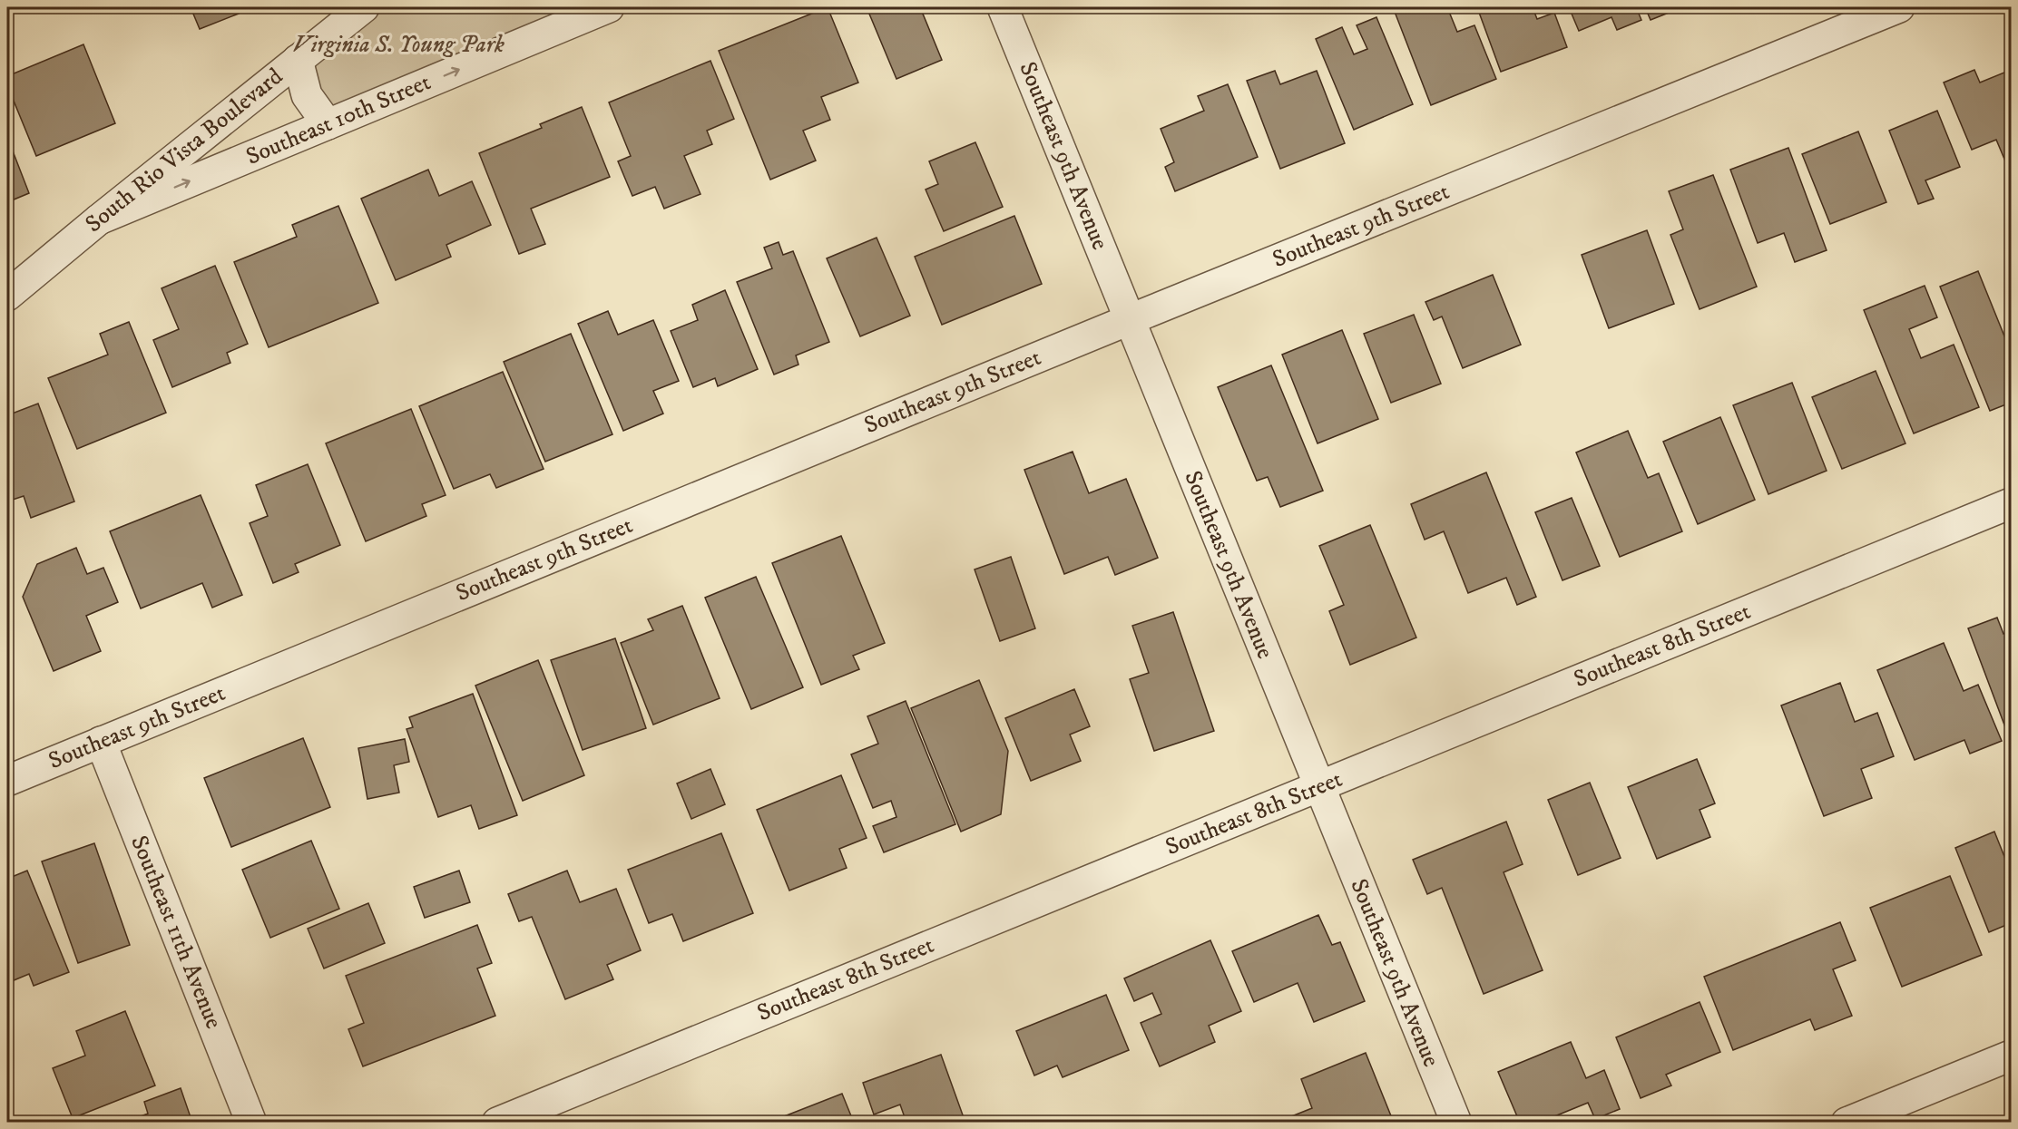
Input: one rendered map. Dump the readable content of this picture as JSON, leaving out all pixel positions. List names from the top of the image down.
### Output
{
  "streets": {
    "street": [
      "Southeast 10th Street",
      "South Rio Vista Boulevard",
      "Southeast 9th Avenue",
      "Southeast 9th Street",
      "Southeast 8th Street",
      "Southeast 11th Avenue"
    ]
  },
  "crossings": [
    ["Southeast 10th Street", "South Rio Vista Boulevard"],
    ["Southeast 9th Avenue", "Southeast 9th Street"],
    ["Southeast 9th Avenue", "Southeast 8th Street"],
    ["Southeast 9th Street", "Southeast 11th Avenue"]
  ],
  "one_way": ["Southeast 10th Street"],
  "parks": ["Virginia S. Young Park"]
}
